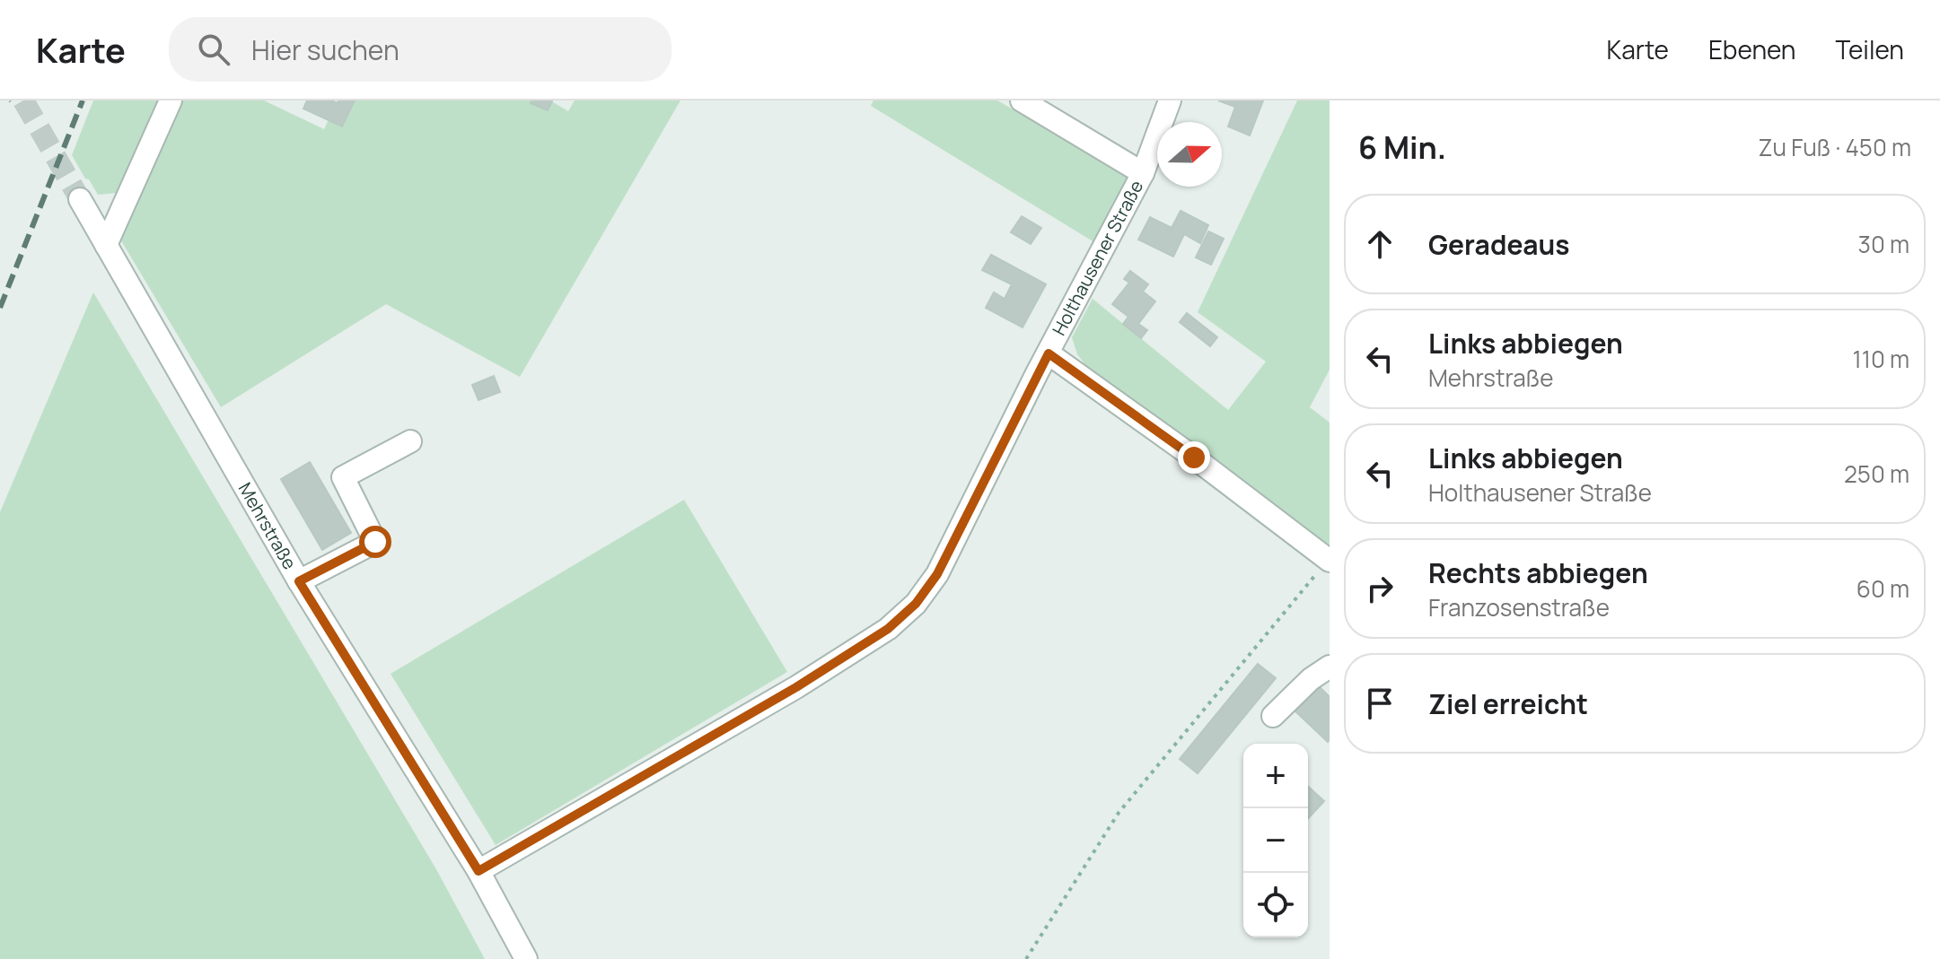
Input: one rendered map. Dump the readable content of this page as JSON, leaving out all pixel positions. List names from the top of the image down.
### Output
{
  "streets": {
    "street": ["Holthausener Straße", "Mehrstraße"]
  },
  "crossings": [
    ["Holthausener Straße", "Mehrstraße"]
  ],
  "north": "right",
  "page": {
    "header": "Karte",
    "search": "Hier suchen",
    "nav": ["Karte", "Ebenen", "Teilen"],
    "heading": ["6 Min.", "Zu Fuß · 450 m"],
    "list": [
      ["Geradeaus", "30 m"],
      ["Links abbiegen", "Mehrstraße", "110 m"],
      ["Links abbiegen", "Holthausener Straße", "250 m"],
      ["Rechts abbiegen", "Franzosenstraße", "60 m"],
      "Ziel erreicht"
    ],
    "map_buttons": ["+", "−"]
  }
}
